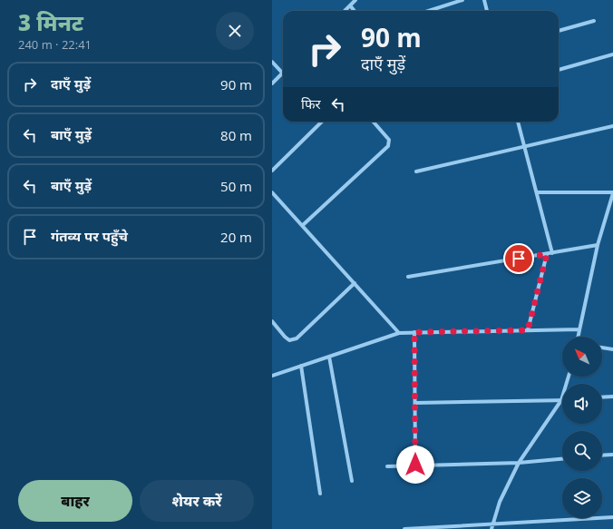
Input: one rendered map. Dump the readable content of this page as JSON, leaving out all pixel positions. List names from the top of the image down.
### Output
{
  "north": "top left",
  "page": {
    "heading": ["3 मिनट", "240 m · 22:41"],
    "turn": ["90 m", "दाएँ मुड़ें"],
    "list": [
      {
        "name": "दाएँ मुड़ें",
        "value": "90 m"
      },
      {
        "name": "बाएँ मुड़ें",
        "value": "80 m"
      },
      {
        "name": "बाएँ मुड़ें",
        "value": "50 m"
      },
      {
        "name": "गंतव्य पर पहुँचे",
        "value": "20 m"
      }
    ],
    "then": "फिर",
    "buttons": ["बाहर", "शेयर करें"]
  }
}
